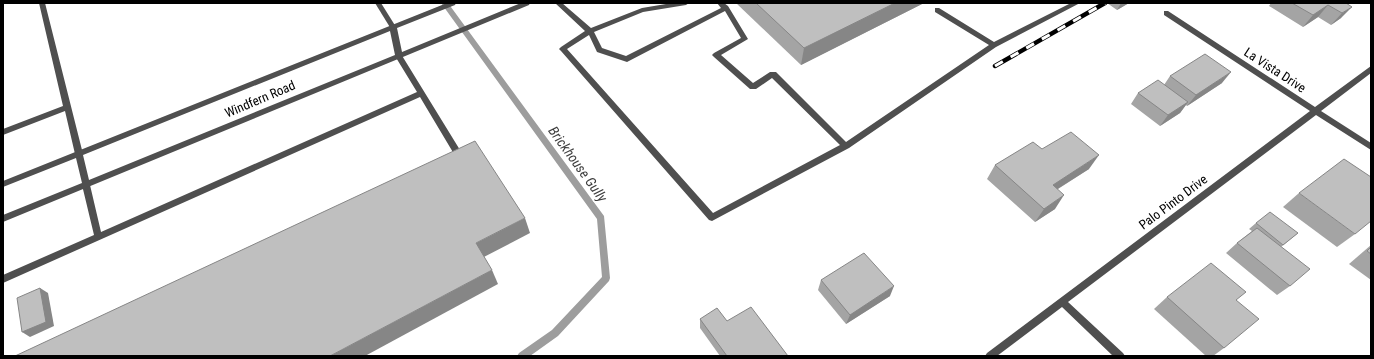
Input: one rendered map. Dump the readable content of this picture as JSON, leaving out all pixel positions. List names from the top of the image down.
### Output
{
  "streets": {
    "street": ["La Vista Drive", "Windfern Road", "Palo Pinto Drive"]
  },
  "crossings": [
    ["La Vista Drive", "Palo Pinto Drive"]
  ],
  "water": ["Brickhouse Gully"]
}
